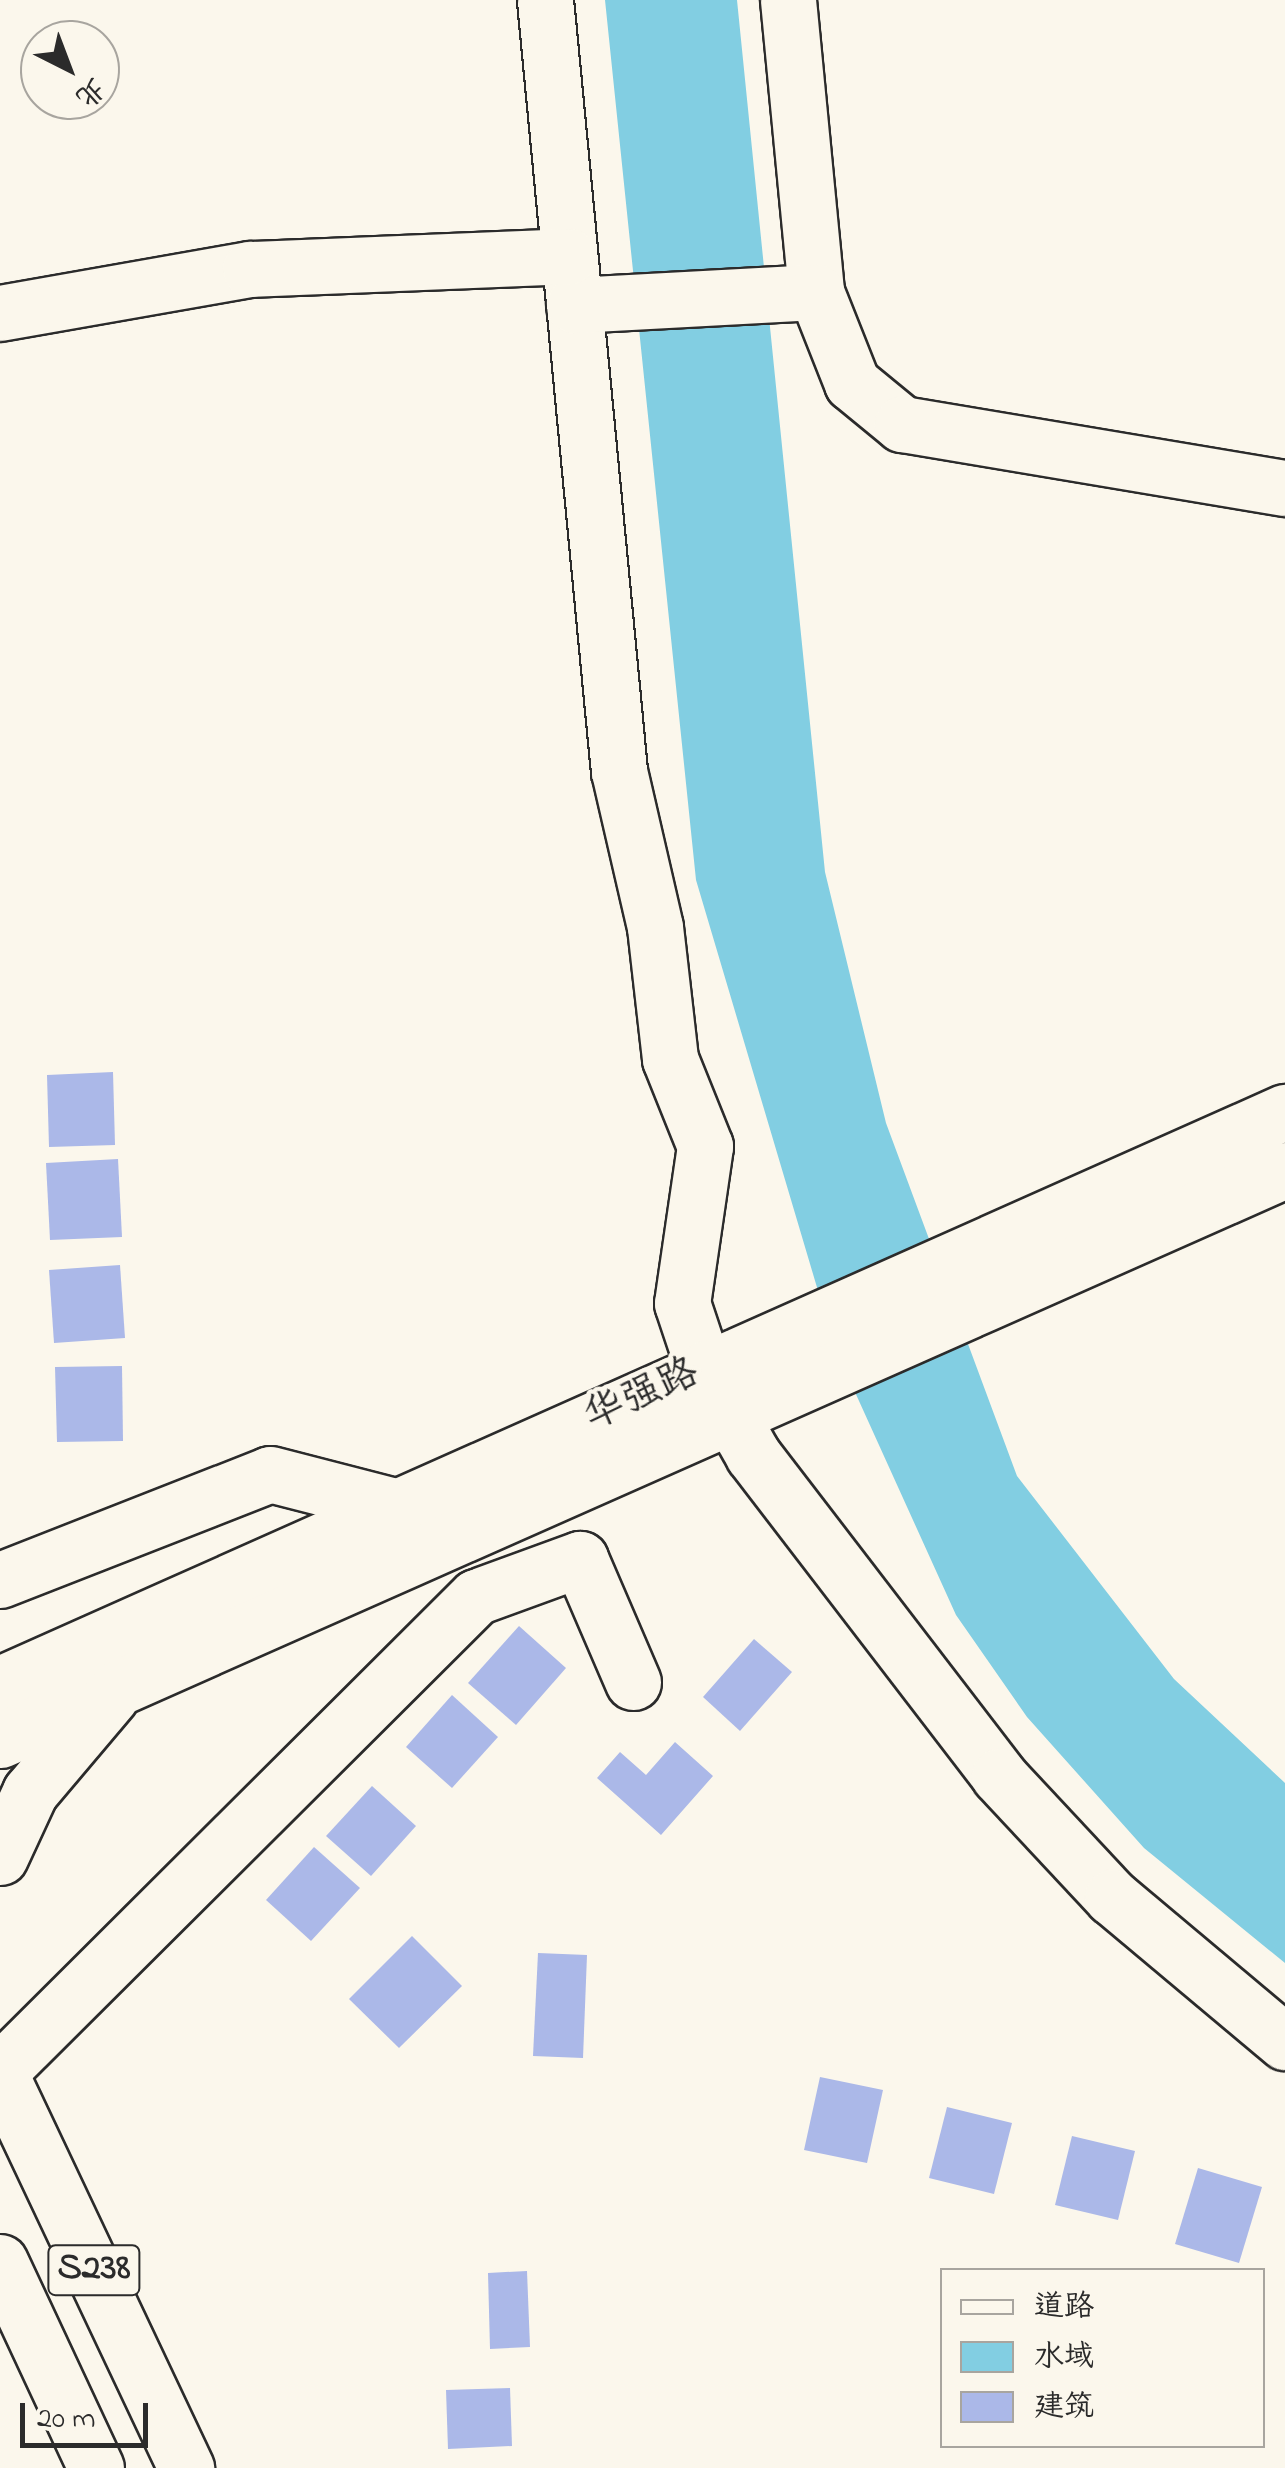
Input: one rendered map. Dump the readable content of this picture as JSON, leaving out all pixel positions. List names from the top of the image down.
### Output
{
  "streets": {
    "street": ["华强路", "S238"]
  },
  "legend": ["道路", "水域", "建筑"],
  "scale_bar": "20 m",
  "north": "bottom right"
}
